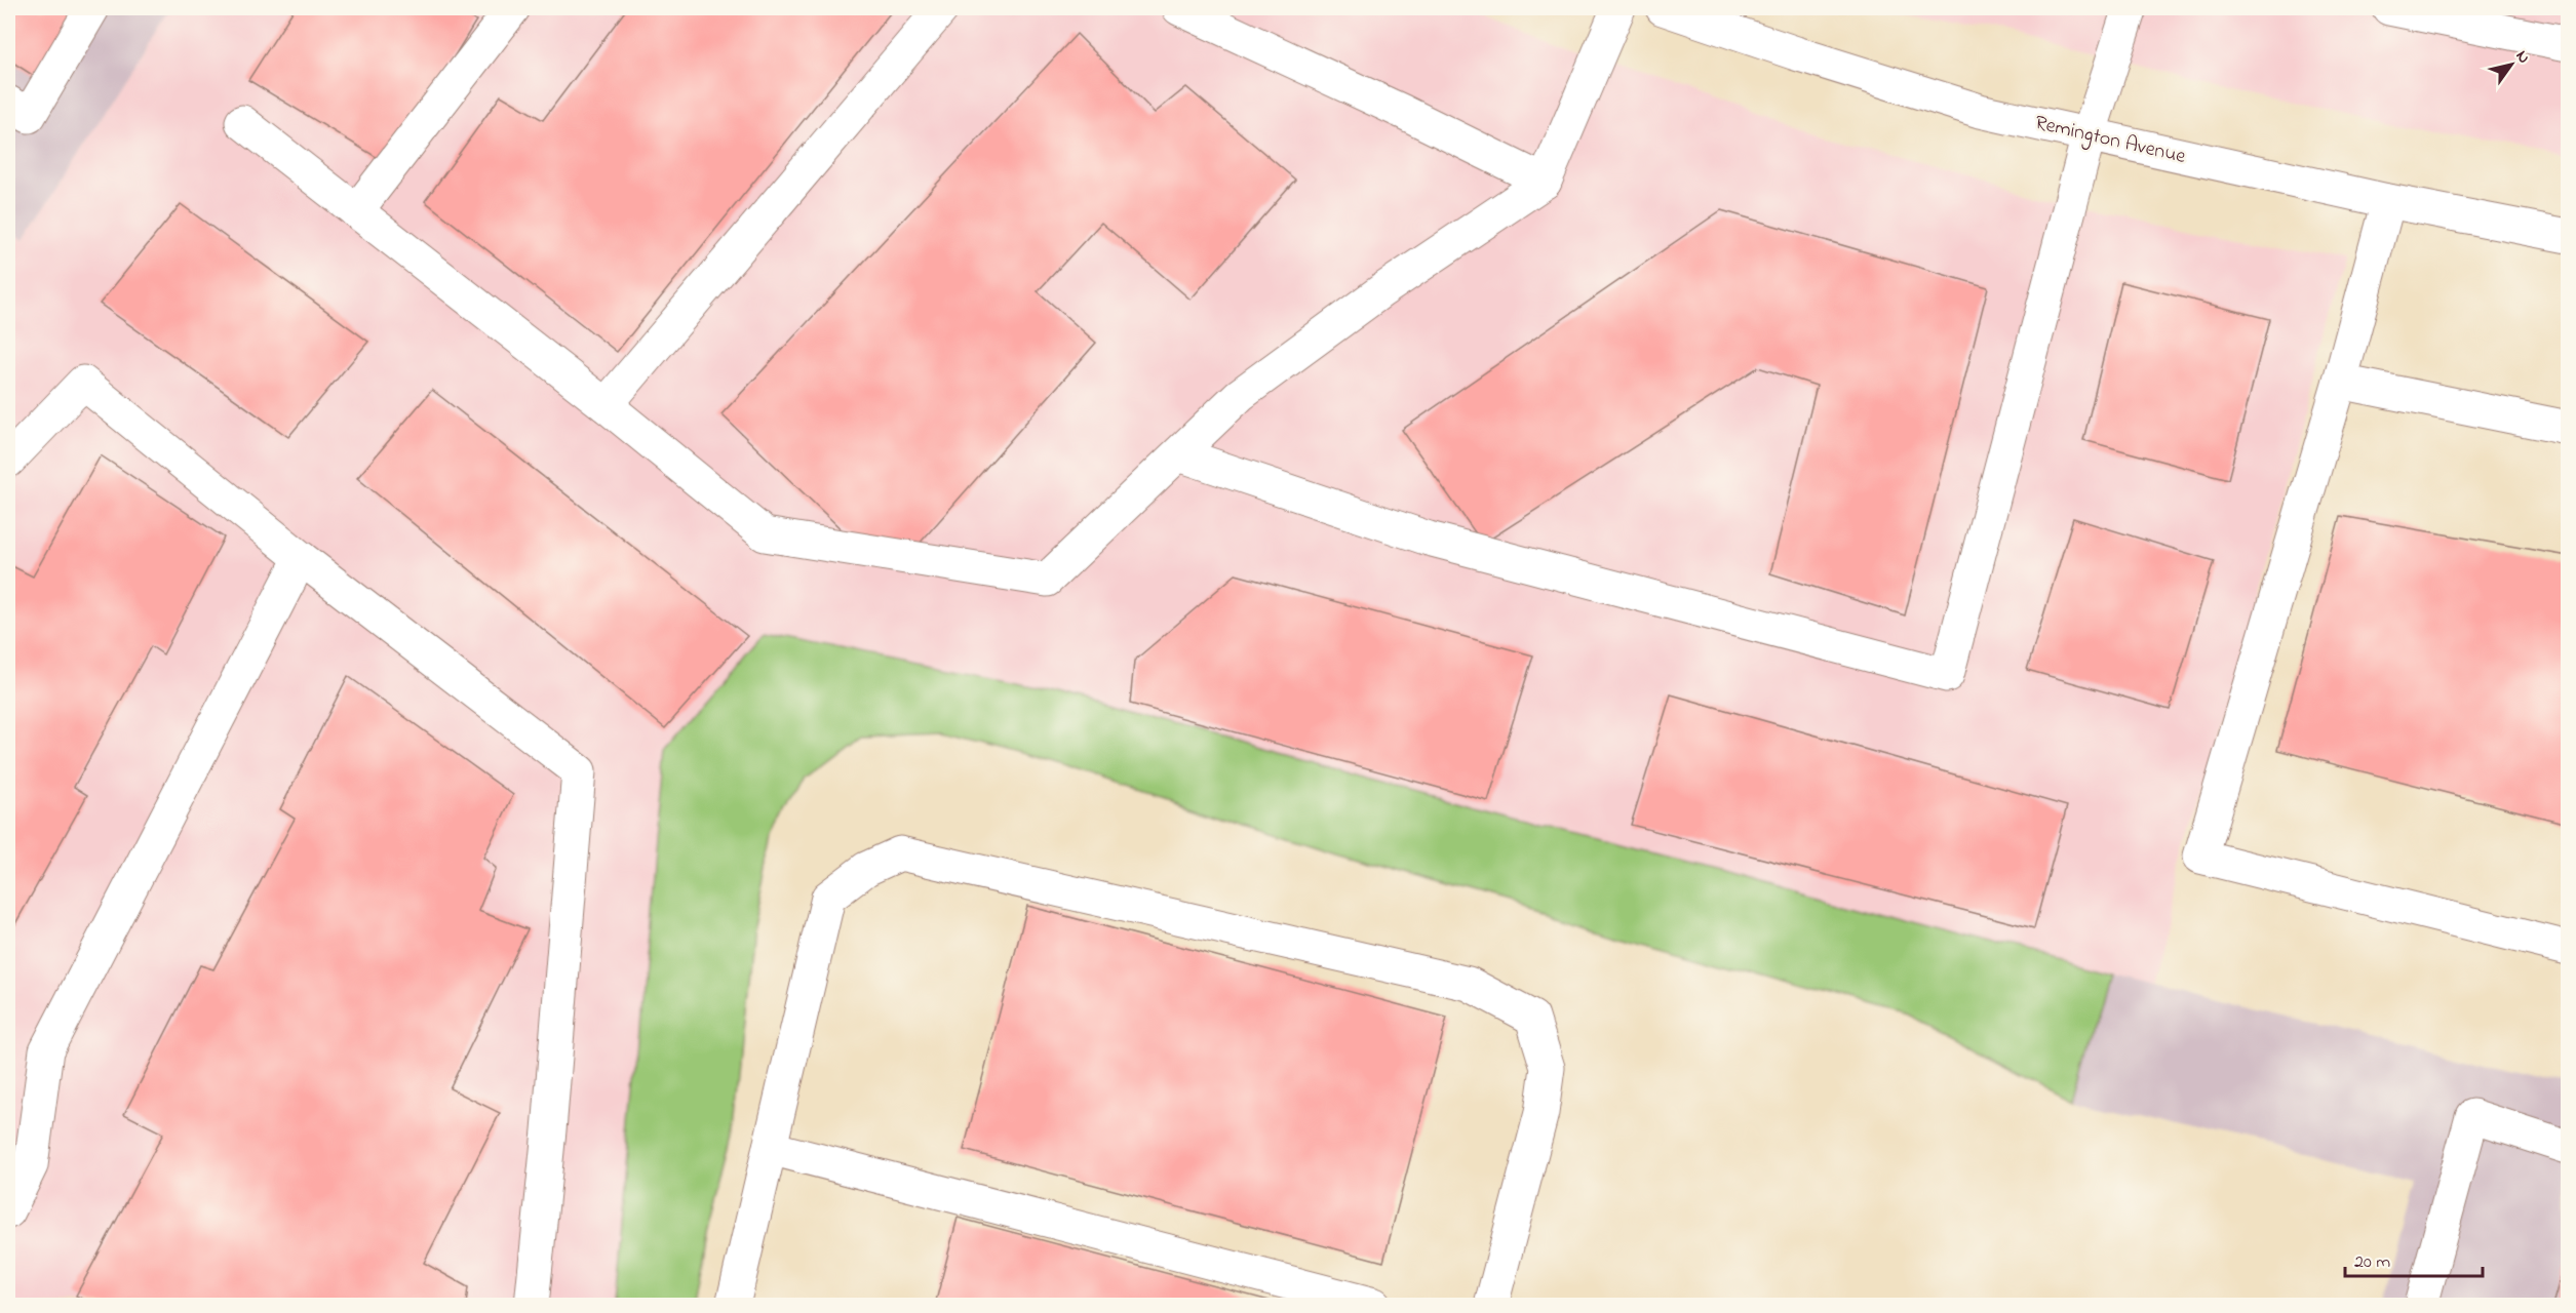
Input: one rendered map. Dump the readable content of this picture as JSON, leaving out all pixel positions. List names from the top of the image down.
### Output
{
  "streets": {
    "street": ["Remington Avenue"]
  },
  "scale_bar": "20 m",
  "north": "top right"
}
